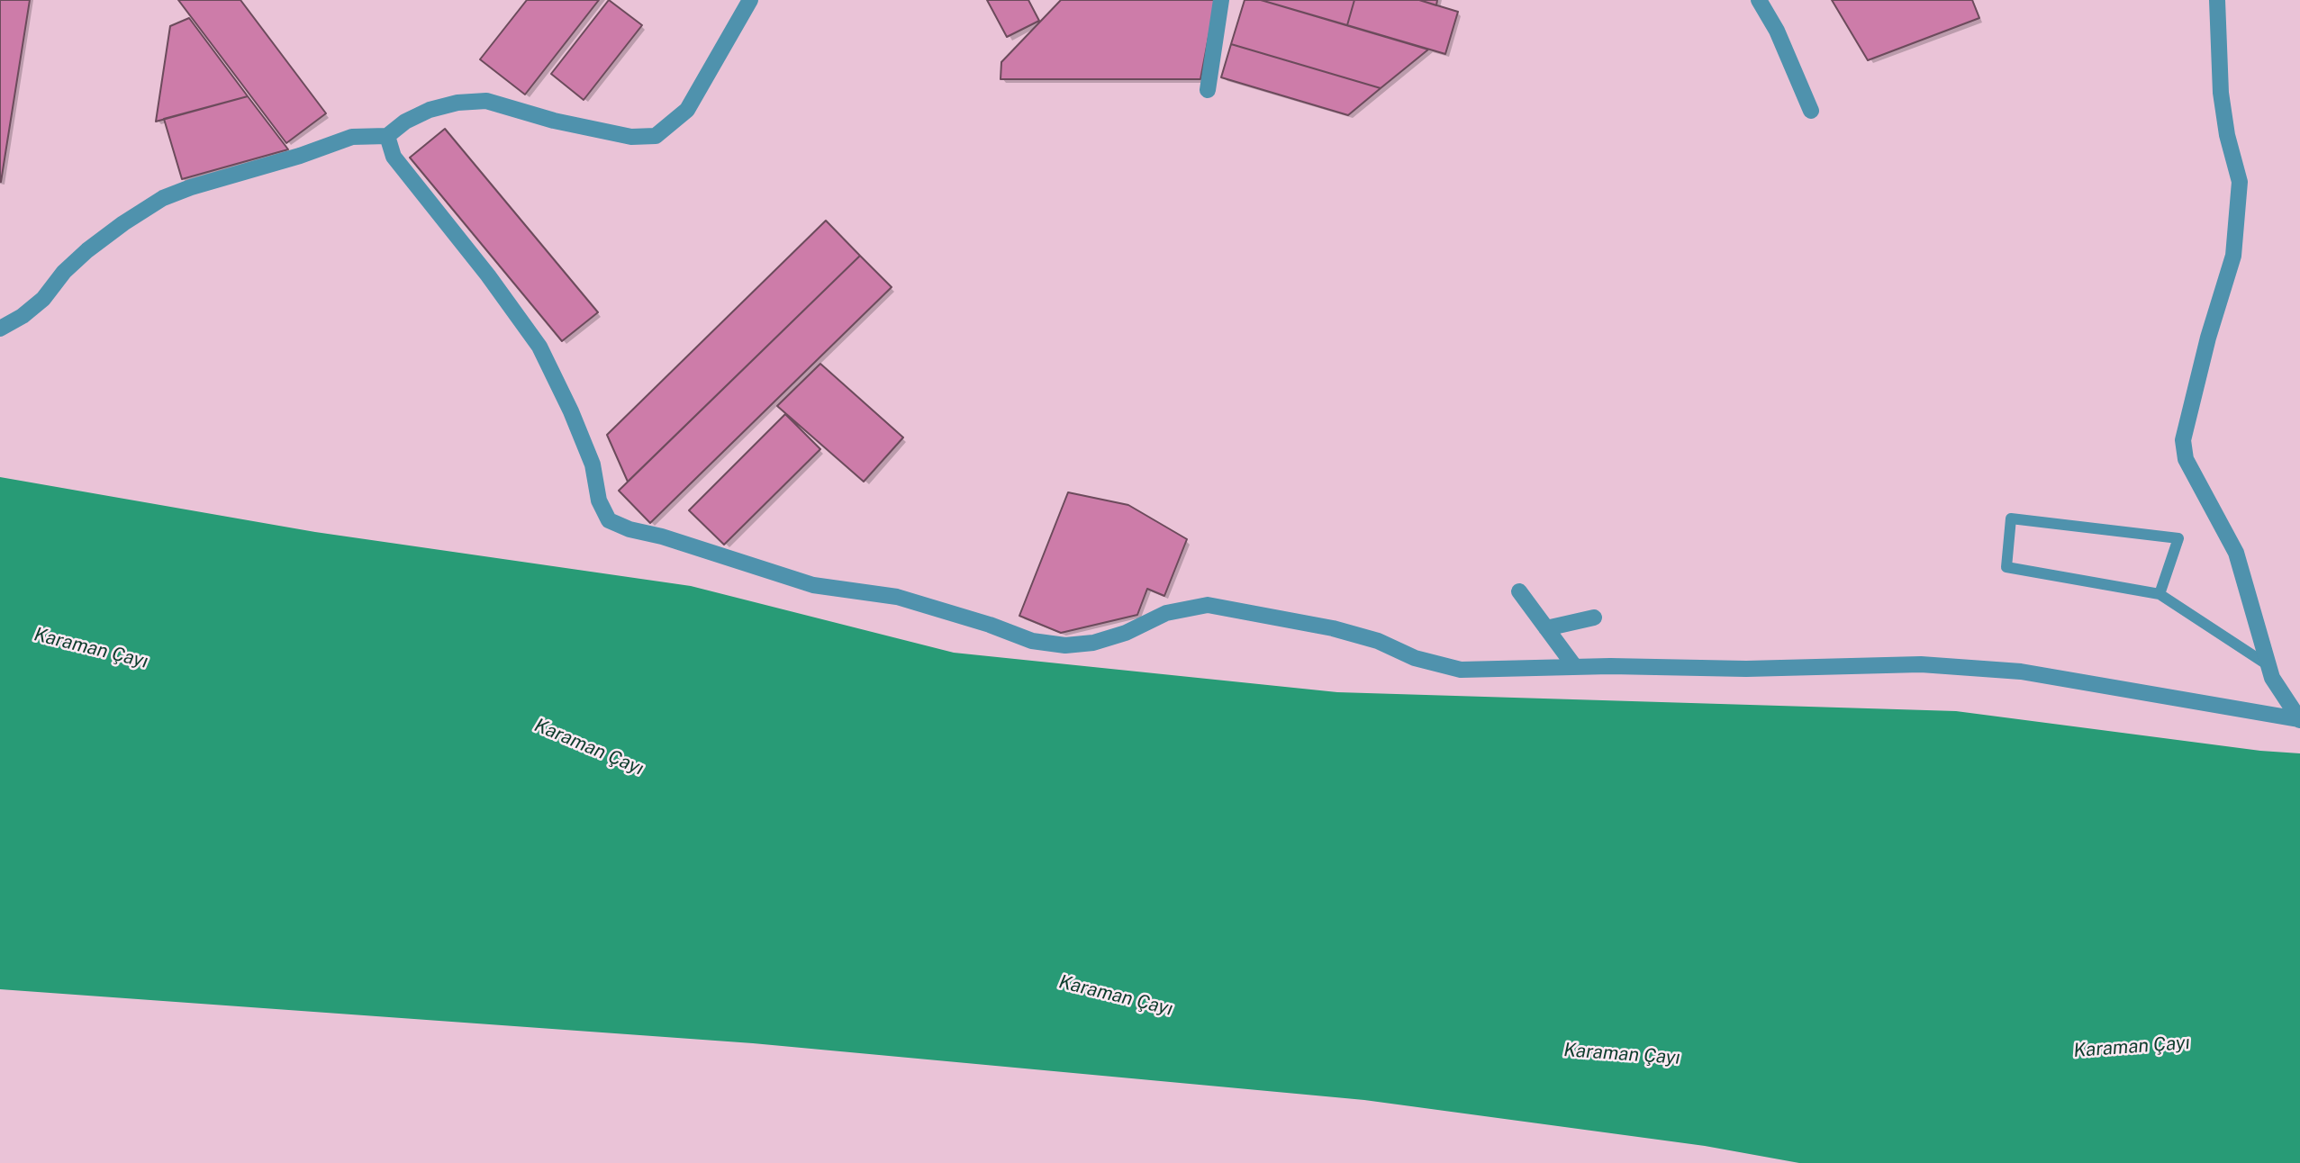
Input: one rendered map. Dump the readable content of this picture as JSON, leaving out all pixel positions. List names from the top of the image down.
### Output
{
  "water": ["Karaman Çayı"]
}
